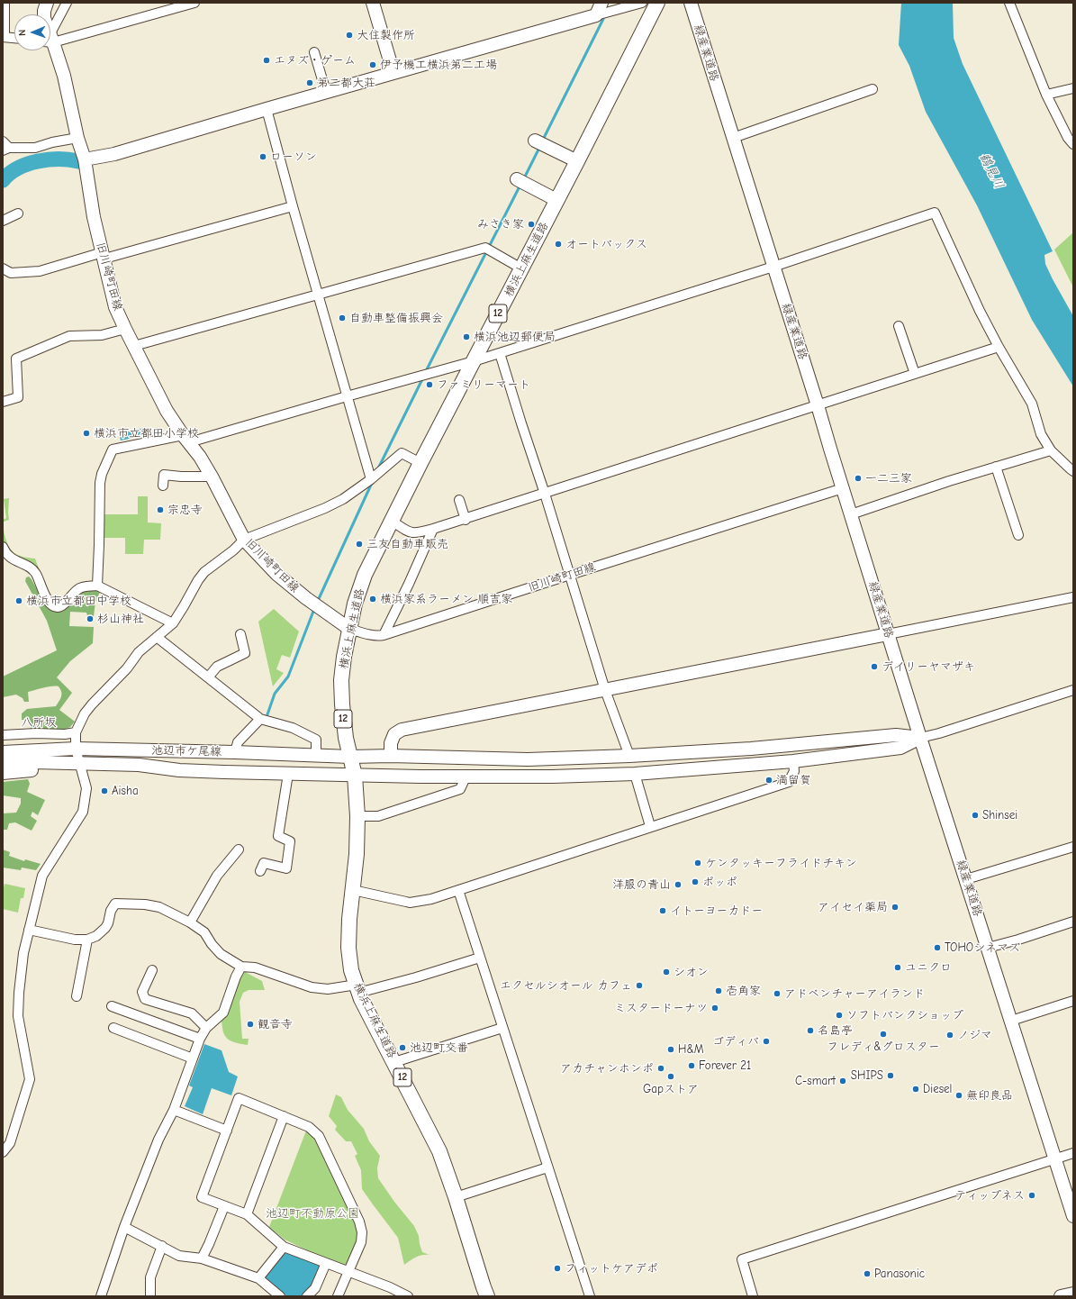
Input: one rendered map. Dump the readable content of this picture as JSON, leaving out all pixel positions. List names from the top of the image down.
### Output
{
  "streets": {
    "main road": ["横浜上麻生道路", "12"],
    "street": [
      "緑産業道路",
      "旧川崎町田線",
      "八所坂",
      "池辺市ケ尾線"
    ]
  },
  "crossings": [
    ["緑産業道路", "旧川崎町田線"],
    ["緑産業道路", "池辺市ケ尾線"],
    ["横浜上麻生道路", "旧川崎町田線"],
    ["横浜上麻生道路", "池辺市ケ尾線"]
  ],
  "water": ["鶴見川"],
  "parks": ["池辺町不動原公園"],
  "places": [
    "大住製作所",
    "エヌズ・ゲーム",
    "伊予機工横浜第二工場",
    "第二都大荘",
    "ローソン",
    "みさき家",
    "オートバックス",
    "自動車整備振興会",
    "横浜池辺郵便局",
    "ファミリーマート",
    "横浜市立都田小学校",
    "一二三家",
    "宗忠寺",
    "三友自動車販売",
    "横浜家系ラーメン 順吉家",
    "横浜市立都田中学校",
    "杉山神社",
    "デイリーヤマザキ",
    "満留賀",
    "Aisha",
    "Shinsei",
    "ケンタッキーフライドチキン",
    "ポッポ",
    "洋服の青山",
    "アイセイ薬局",
    "イトーヨーカドー",
    "TOHOシネマズ",
    "ユニクロ",
    "シオン",
    "エクセルシオール カフェ",
    "壱角家",
    "アドベンチャーアイランド",
    "ミスタードーナツ",
    "ソフトバンクショップ",
    "観音寺",
    "名島亭",
    "フレディ&グロスター",
    "ノジマ",
    "ゴディバ",
    "池辺町交番",
    "H&M",
    "Forever 21",
    "アカチャンホンポ",
    "SHIPS",
    "Gapストア",
    "C-smart",
    "Diesel",
    "無印良品",
    "ティップネス",
    "フィットケアデポ",
    "Panasonic"
  ],
  "north": "left"
}
